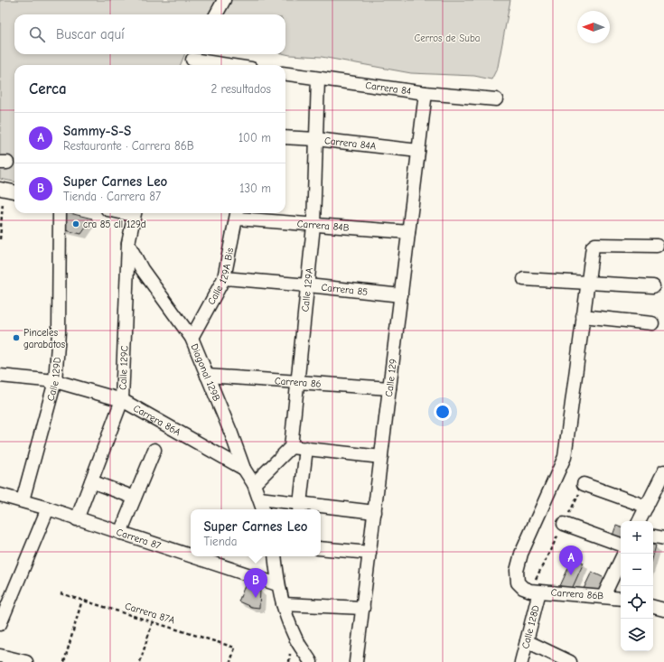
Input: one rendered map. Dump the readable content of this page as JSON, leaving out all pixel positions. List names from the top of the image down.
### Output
{
  "streets": {
    "street": [
      "Carrera 84",
      "Carrera 84A",
      "Carrera 84B",
      "Calle 129A Bis",
      "Calle 129A",
      "Carrera 85",
      "Calle 129C",
      "Diagonal 129B",
      "Calle 129",
      "Calle 129D",
      "Carrera 86",
      "Carrera 86A",
      "Carrera 87",
      "Carrera 86B",
      "Calle 128D"
    ],
    "path": ["Carrera 87A"]
  },
  "crossings": [
    ["Carrera 84", "Calle 129A"],
    ["Carrera 84", "Calle 129"],
    ["Carrera 84A", "Calle 129A"],
    ["Carrera 84A", "Calle 129"],
    ["Carrera 84B", "Calle 129A Bis"],
    ["Carrera 84B", "Calle 129A"],
    ["Carrera 84B", "Calle 129"],
    ["Calle 129A Bis", "Carrera 85"],
    ["Calle 129A Bis", "Diagonal 129B"],
    ["Calle 129A", "Carrera 85"],
    ["Calle 129A", "Carrera 86"],
    ["Carrera 85", "Calle 129"],
    ["Calle 129C", "Diagonal 129B"],
    ["Calle 129C", "Carrera 86A"],
    ["Calle 129C", "Carrera 87"],
    ["Diagonal 129B", "Carrera 86"],
    ["Diagonal 129B", "Carrera 86A"],
    ["Calle 129", "Carrera 86"],
    ["Calle 129D", "Carrera 86A"],
    ["Calle 129D", "Carrera 87"],
    ["Carrera 86B", "Calle 128D"]
  ],
  "parks": ["Cerros de Suba"],
  "places": ["cra 85 cll 129d", "Pinceles garabatos"],
  "north": "left",
  "page": {
    "search": "Buscar aquí",
    "heading": ["Cerca", "2 resultados"],
    "list": [
      {
        "mark": "A",
        "name": "Sammy-S-S",
        "note": "Restaurante · Carrera 86B",
        "value": "100 m"
      },
      {
        "mark": "B",
        "name": "Super Carnes Leo",
        "note": "Tienda · Carrera 87",
        "value": "130 m"
      }
    ],
    "popup": ["Super Carnes Leo", "Tienda"],
    "map_buttons": ["+", "−"],
    "pins": ["A", "B"]
  }
}
